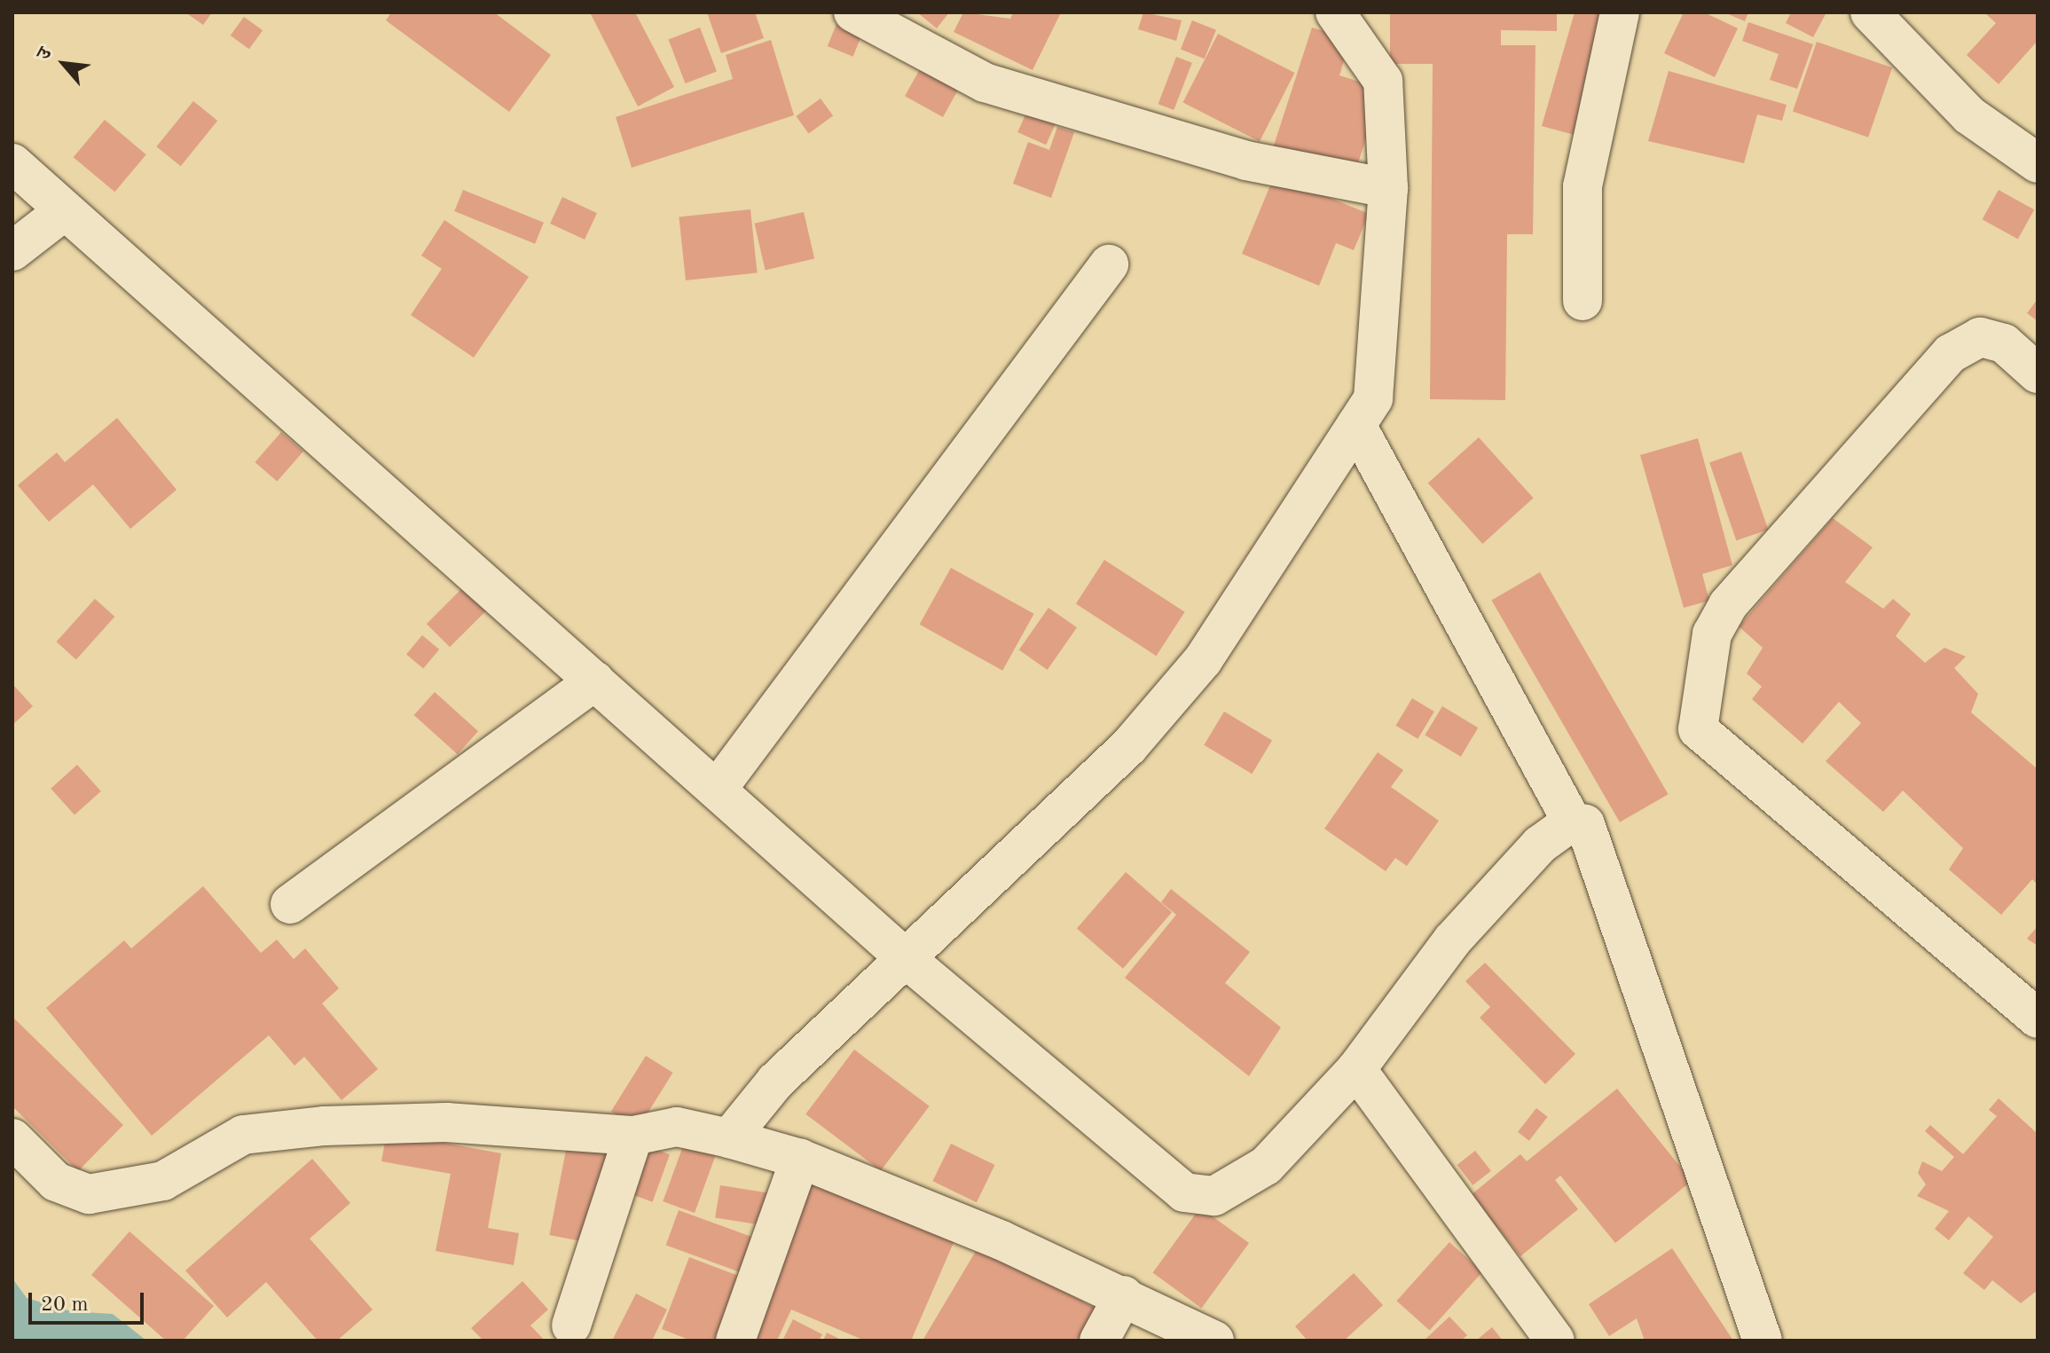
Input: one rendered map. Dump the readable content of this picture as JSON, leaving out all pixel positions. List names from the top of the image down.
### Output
{
  "scale_bar": "20 m",
  "north": "top left"
}
